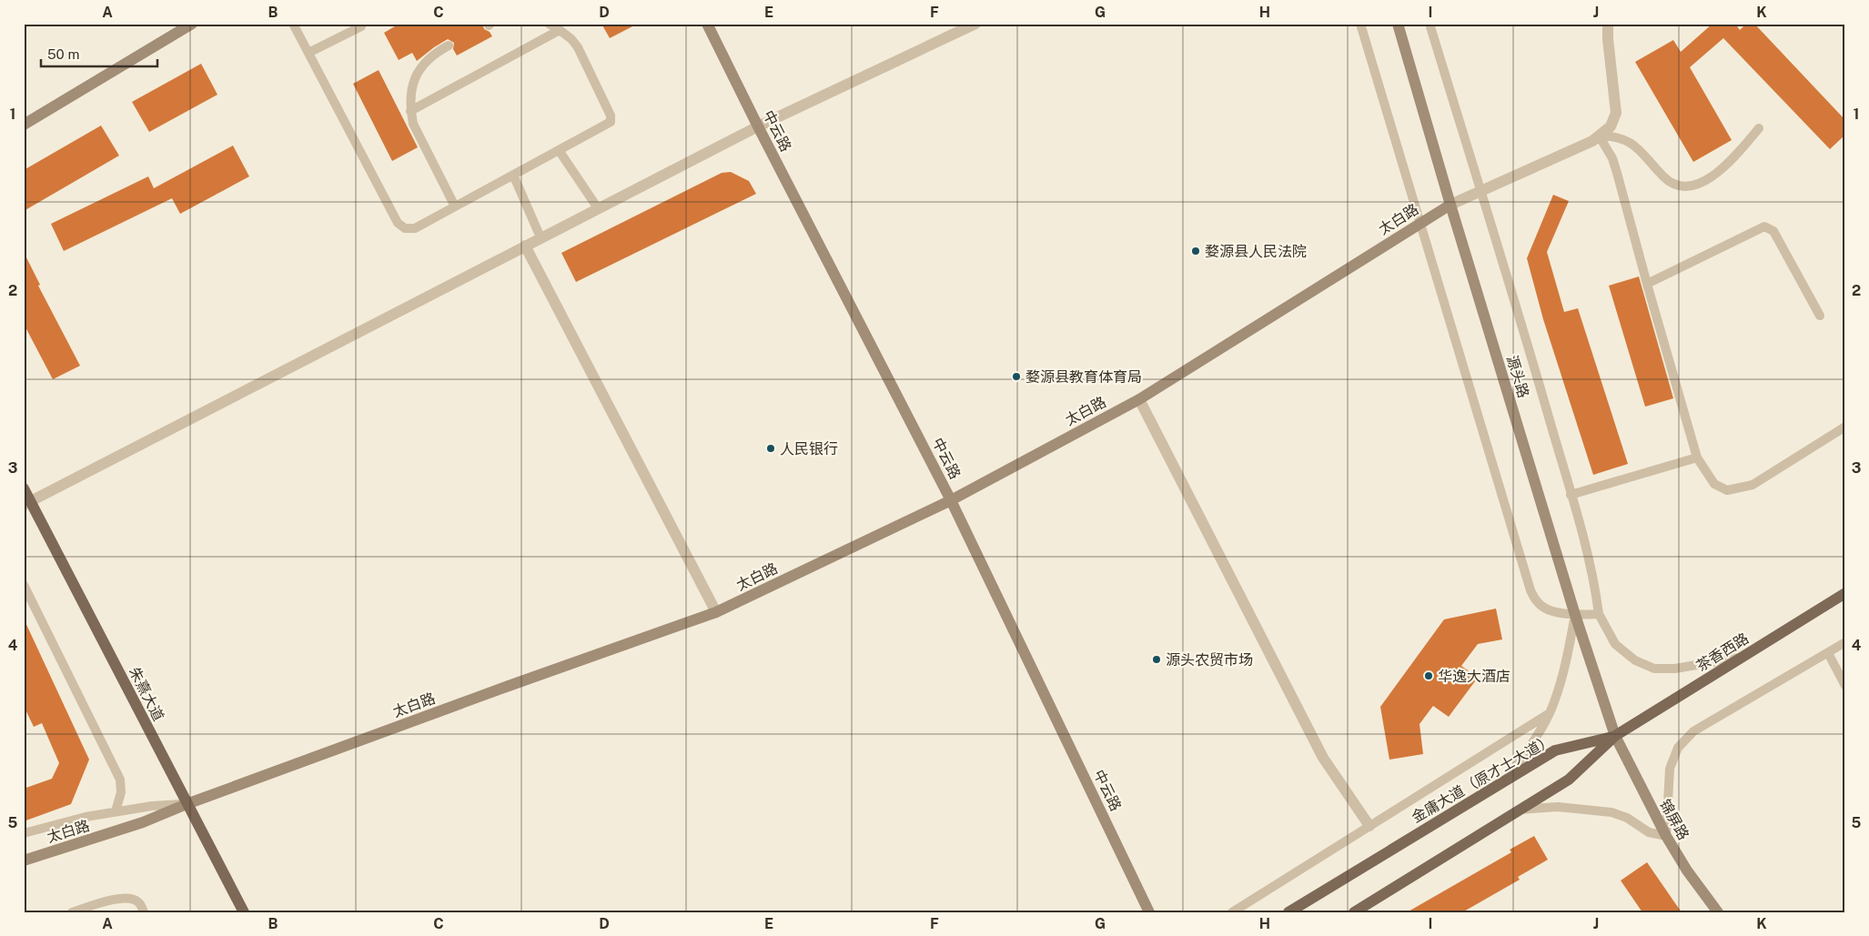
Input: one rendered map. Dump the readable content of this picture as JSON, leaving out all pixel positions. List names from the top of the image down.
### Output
{
  "streets": {
    "main road": ["茶香西路", "朱熹大道", "金庸大道（原才士大道）"],
    "street": [
      "中云路",
      "太白路",
      "源头路",
      "锦屏路"
    ]
  },
  "crossings": [
    ["中云路", "太白路"],
    ["太白路", "源头路"],
    ["太白路", "朱熹大道"],
    ["源头路", "茶香西路"],
    ["源头路", "金庸大道（原才士大道）"],
    ["源头路", "锦屏路"],
    ["茶香西路", "金庸大道（原才士大道）"],
    ["茶香西路", "锦屏路"],
    ["金庸大道（原才士大道）", "锦屏路"]
  ],
  "places": [
    "婺源县人民法院",
    "婺源县教育体育局",
    "人民银行",
    "源头农贸市场",
    "华逸大酒店"
  ],
  "scale_bar": "50 m",
  "grid": {
    "columns": [
      "A",
      "B",
      "C",
      "D",
      "E",
      "F",
      "G",
      "H",
      "I",
      "J",
      "K"
    ],
    "rows": [
      "1",
      "2",
      "3",
      "4",
      "5"
    ]
  }
}
